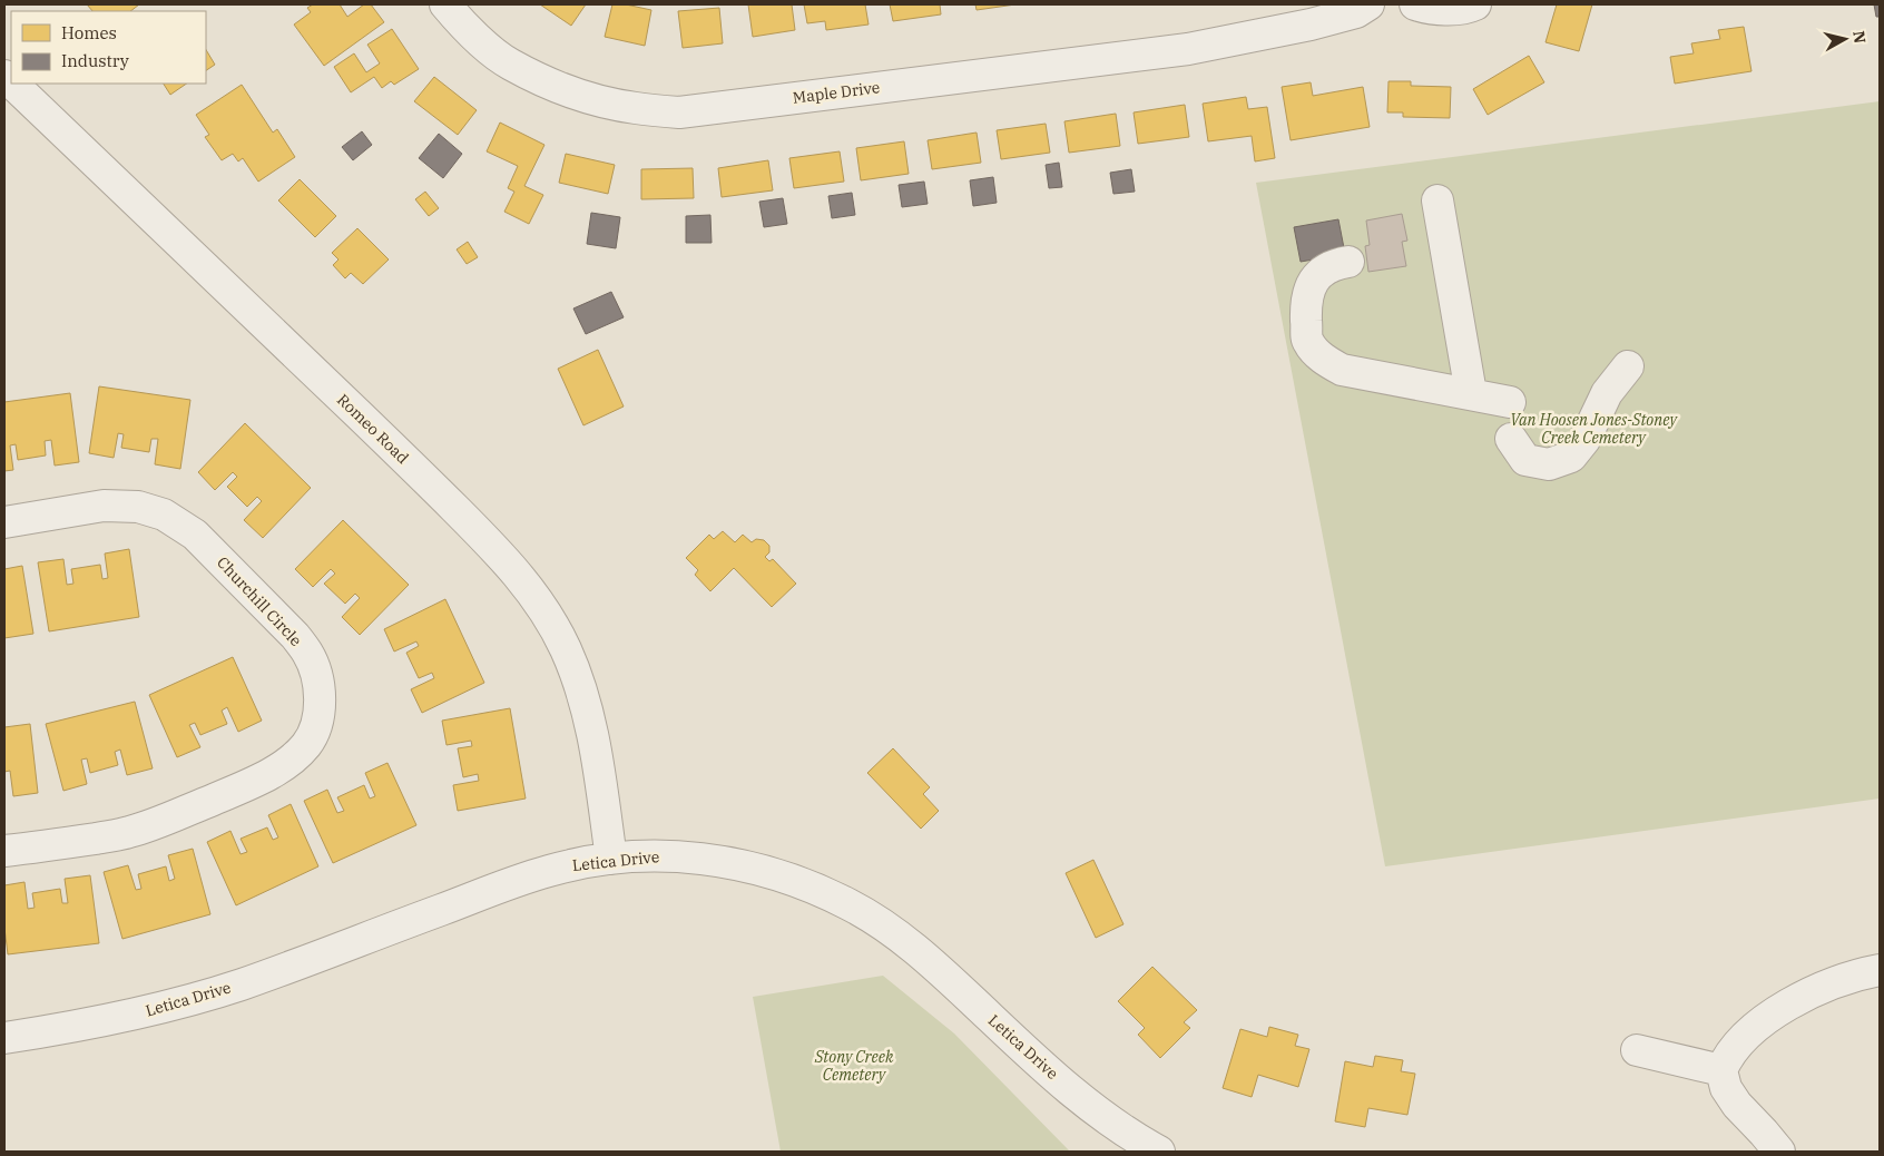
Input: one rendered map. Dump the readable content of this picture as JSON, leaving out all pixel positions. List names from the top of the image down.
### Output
{
  "streets": {
    "street": [
      "Maple Drive",
      "Romeo Road",
      "Churchill Circle",
      "Letica Drive"
    ]
  },
  "crossings": [
    ["Romeo Road", "Letica Drive"]
  ],
  "parks": ["Van Hoosen Jones-Stoney Creek Cemetery", "Stony Creek Cemetery"],
  "legend": ["Homes", "Industry"],
  "north": "right"
}
